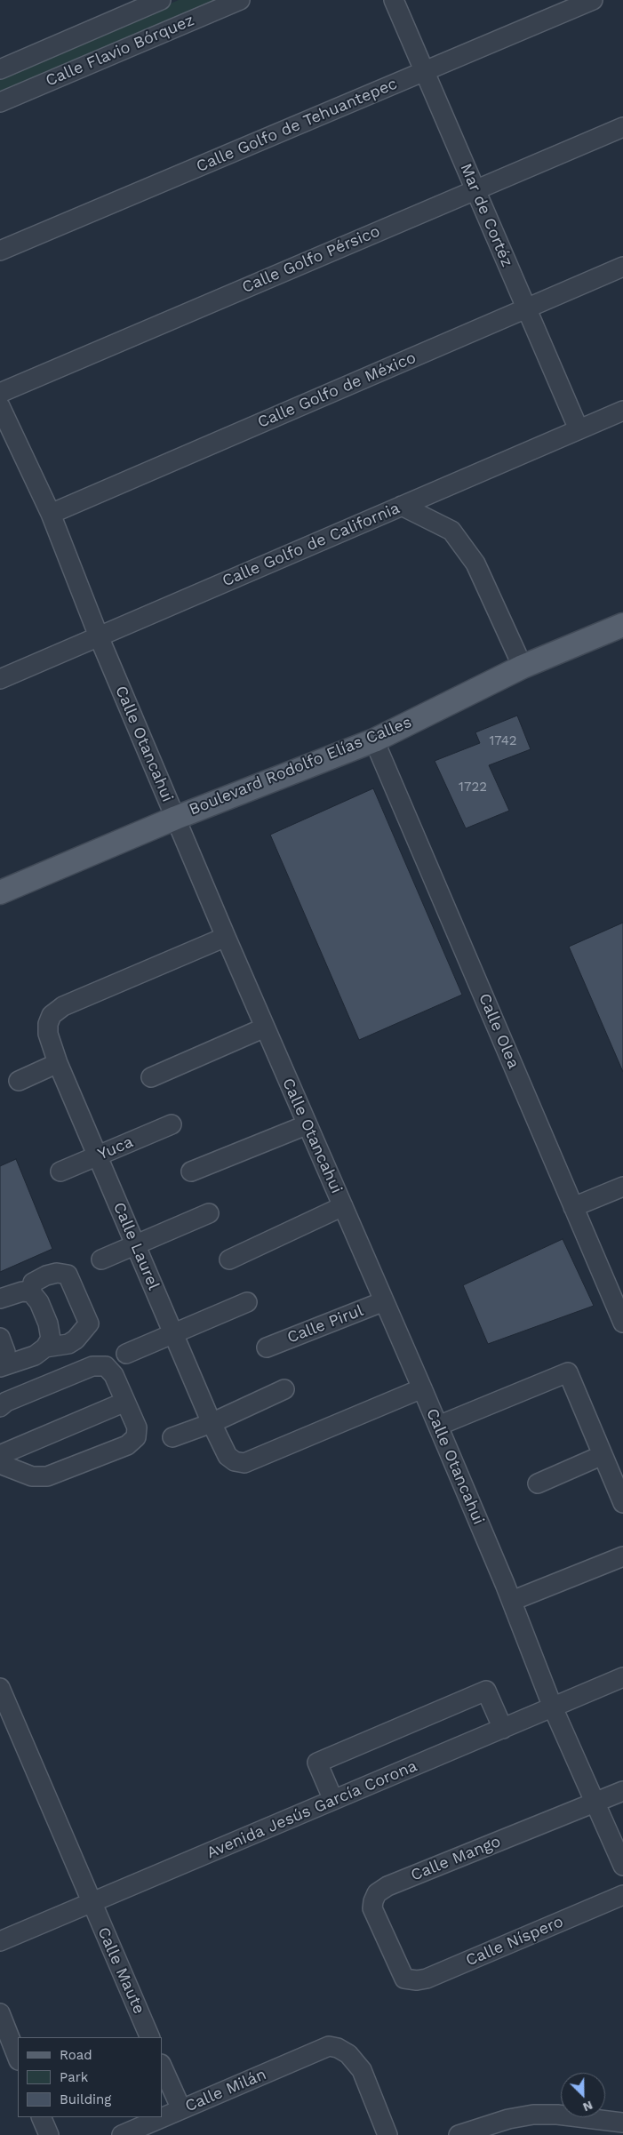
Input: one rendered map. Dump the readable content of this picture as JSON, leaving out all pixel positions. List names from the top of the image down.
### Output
{
  "streets": {
    "main road": ["Boulevard Rodolfo Elías Calles"],
    "street": [
      "Calle Flavio Bórquez",
      "Calle Golfo de Tehuantepec",
      "Mar de Cortéz",
      "Calle Golfo Pérsico",
      "Calle Golfo de México",
      "Calle Golfo de California",
      "Calle Otancahui",
      "Calle Olea",
      "Yuca",
      "Calle Laurel",
      "Calle Pirul",
      "Avenida Jesús García Corona",
      "Calle Mango",
      "Calle Níspero",
      "Calle Maute",
      "Calle Milán"
    ]
  },
  "crossings": [
    ["Calle Golfo de Tehuantepec", "Mar de Cortéz"],
    ["Mar de Cortéz", "Calle Golfo Pérsico"],
    ["Mar de Cortéz", "Calle Golfo de México"],
    ["Mar de Cortéz", "Calle Golfo de California"],
    ["Calle Golfo de México", "Calle Otancahui"],
    ["Calle Golfo de California", "Calle Otancahui"],
    ["Calle Otancahui", "Boulevard Rodolfo Elías Calles"],
    ["Calle Otancahui", "Calle Laurel"],
    ["Calle Otancahui", "Calle Pirul"],
    ["Calle Otancahui", "Avenida Jesús García Corona"],
    ["Calle Otancahui", "Calle Mango"],
    ["Boulevard Rodolfo Elías Calles", "Calle Olea"],
    ["Yuca", "Calle Laurel"],
    ["Avenida Jesús García Corona", "Calle Maute"],
    ["Calle Mango", "Calle Níspero"]
  ],
  "house_numbers": ["1742", "1722"],
  "legend": ["Road", "Park", "Building"],
  "north": "bottom right"
}
